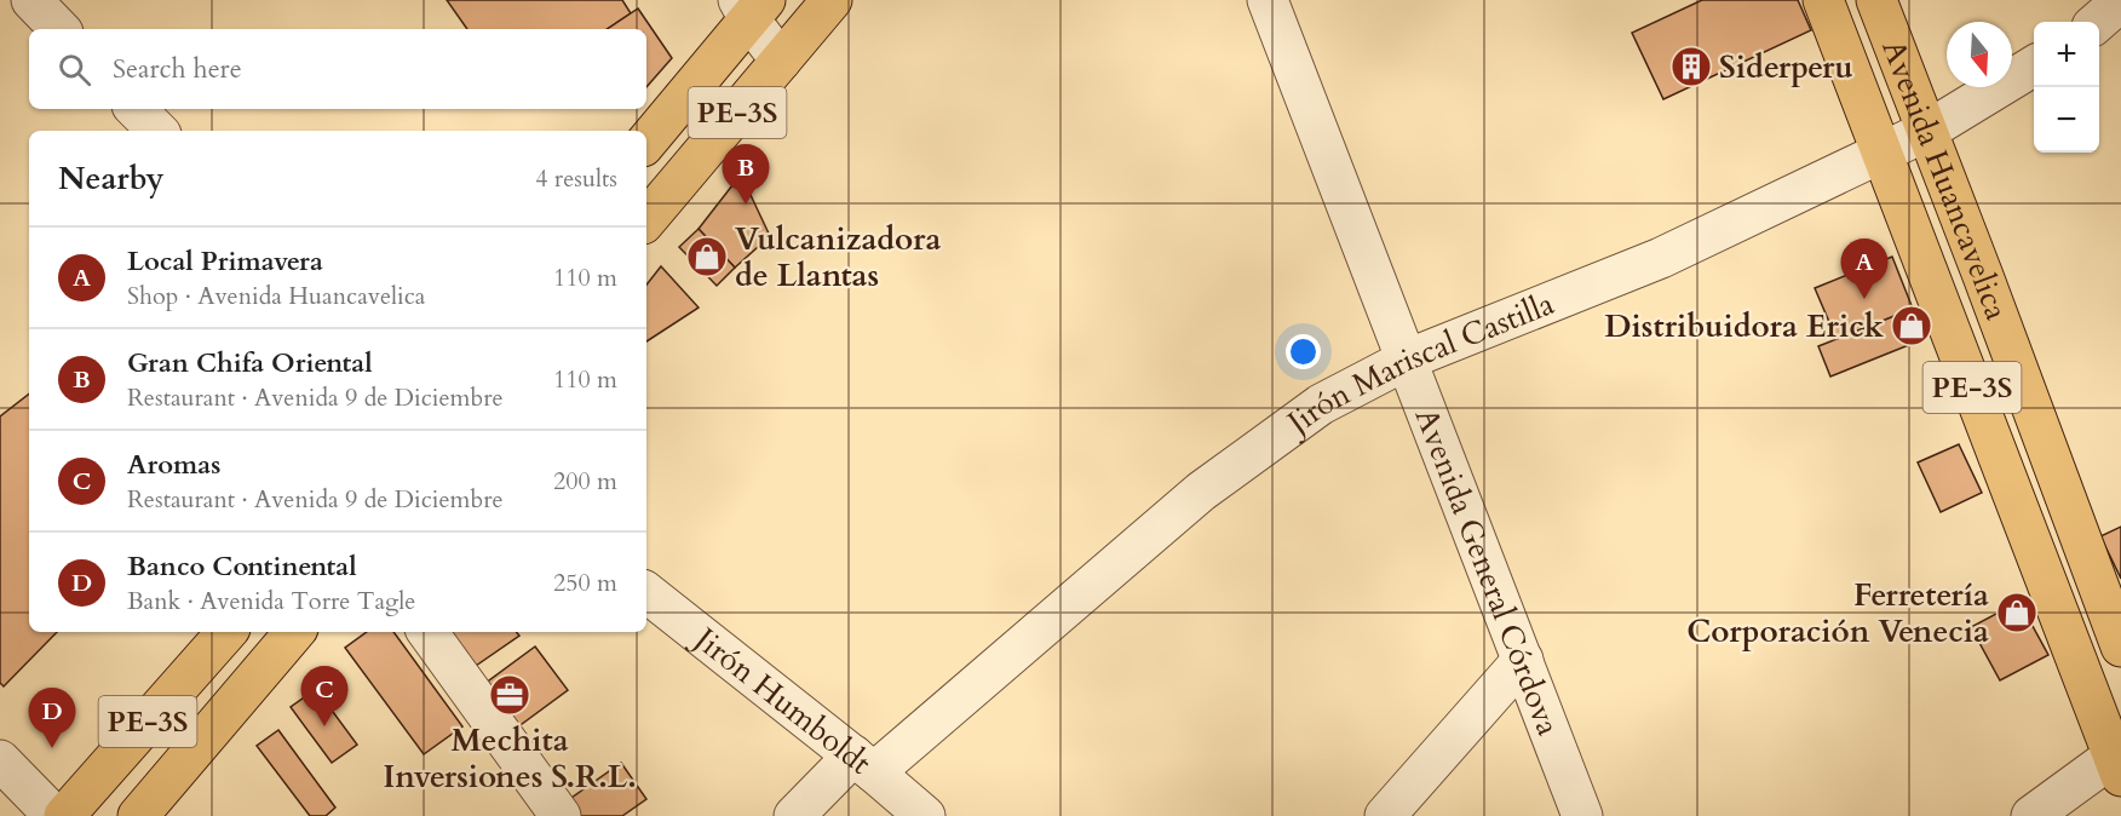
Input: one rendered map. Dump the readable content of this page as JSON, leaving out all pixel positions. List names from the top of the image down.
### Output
{
  "streets": {
    "main road": ["PE-3S", "Avenida Huancavelica"],
    "street": ["Jirón Mariscal Castilla", "Avenida General Córdova", "Jirón Humboldt"]
  },
  "crossings": [
    ["Avenida Huancavelica", "Jirón Mariscal Castilla"],
    ["Jirón Mariscal Castilla", "Avenida General Córdova"],
    ["Jirón Mariscal Castilla", "Jirón Humboldt"]
  ],
  "places": {
    "building": ["Siderperu"],
    "shop": ["Vulcanizadora de Llantas", "Distribuidora Erick", "Ferretería Corporación Venecia"],
    "office": ["Mechita Inversiones S.R.L."]
  },
  "north": "bottom",
  "page": {
    "map_buttons": ["+", "−"],
    "search": "Search here",
    "heading": ["Nearby", "4 results"],
    "pins": [
      "B",
      "A",
      "C",
      "D"
    ],
    "list": [
      {
        "mark": "A",
        "name": "Local Primavera",
        "note": "Shop · Avenida Huancavelica",
        "value": "110 m"
      },
      {
        "mark": "B",
        "name": "Gran Chifa Oriental",
        "note": "Restaurant · Avenida 9 de Diciembre",
        "value": "110 m"
      },
      {
        "mark": "C",
        "name": "Aromas",
        "note": "Restaurant · Avenida 9 de Diciembre",
        "value": "200 m"
      },
      {
        "mark": "D",
        "name": "Banco Continental",
        "note": "Bank · Avenida Torre Tagle",
        "value": "250 m"
      }
    ]
  }
}
